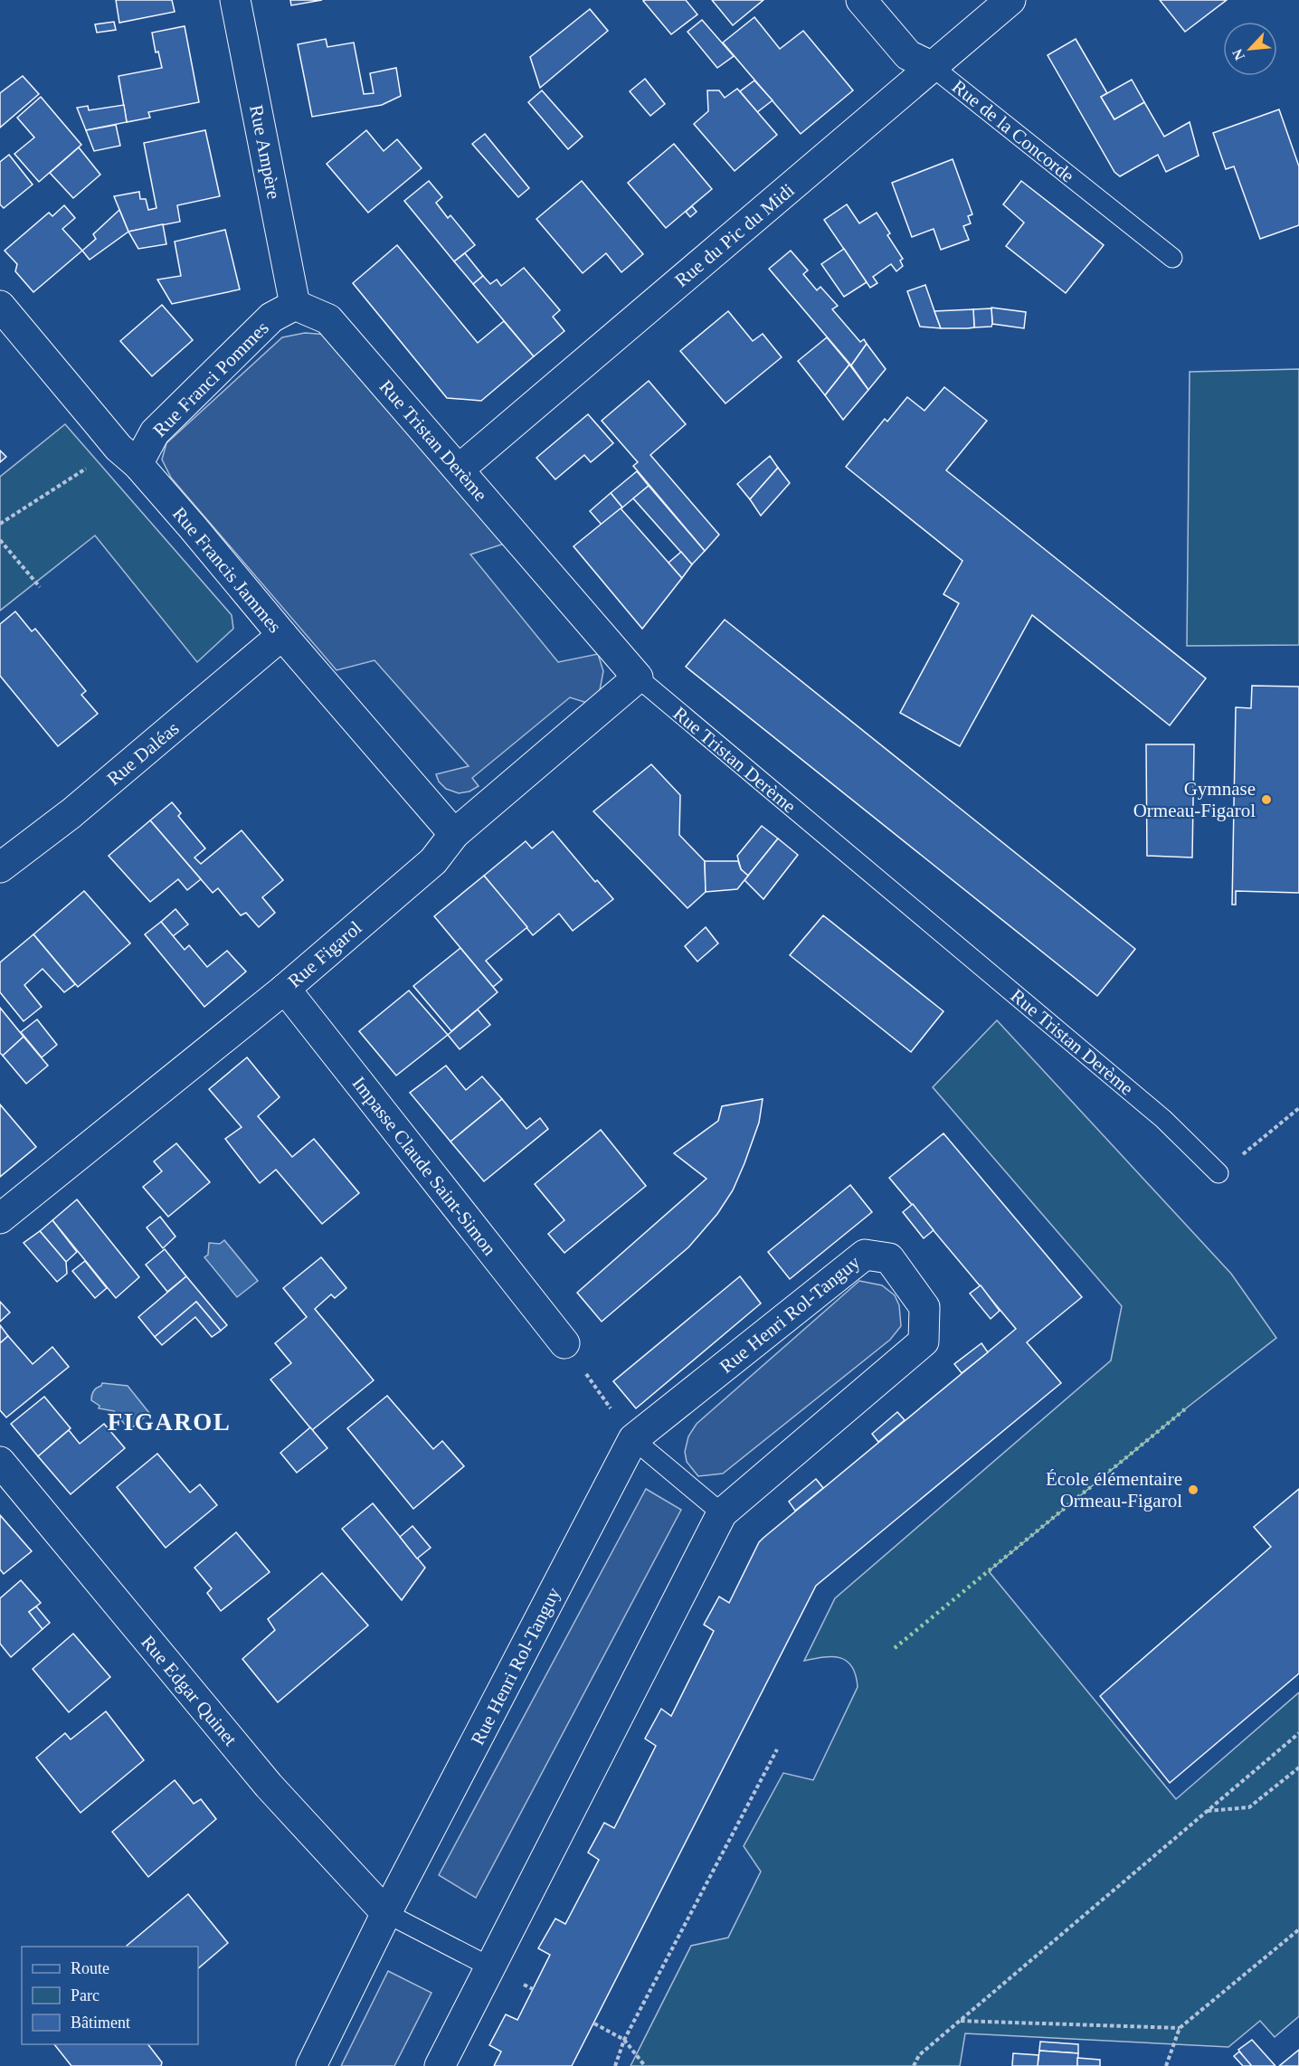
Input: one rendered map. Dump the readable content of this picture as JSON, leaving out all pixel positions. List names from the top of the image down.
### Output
{
  "streets": {
    "street": [
      "Rue de la Concorde",
      "Rue Ampère",
      "Rue du Pic du Midi",
      "Rue Franci Pommes",
      "Rue Tristan Derème",
      "Rue Francis Jammes",
      "Rue Daléas",
      "Rue Figarol",
      "Impasse Claude Saint-Simon",
      "Rue Henri Rol-Tanguy",
      "Rue Edgar Quinet"
    ]
  },
  "crossings": [
    ["Rue de la Concorde", "Rue du Pic du Midi"],
    ["Rue Ampère", "Rue Franci Pommes"],
    ["Rue Ampère", "Rue Tristan Derème"],
    ["Rue du Pic du Midi", "Rue Tristan Derème"],
    ["Rue Franci Pommes", "Rue Tristan Derème"],
    ["Rue Franci Pommes", "Rue Francis Jammes"],
    ["Rue Tristan Derème", "Rue Figarol"],
    ["Rue Francis Jammes", "Rue Daléas"],
    ["Rue Francis Jammes", "Rue Figarol"],
    ["Rue Figarol", "Impasse Claude Saint-Simon"],
    ["Rue Henri Rol-Tanguy", "Rue Edgar Quinet"]
  ],
  "districts": ["FIGAROL"],
  "places": ["Gymnase Ormeau-Figarol", "École élémentaire Ormeau-Figarol"],
  "legend": ["Route", "Parc", "Bâtiment"],
  "north": "bottom left"
}
